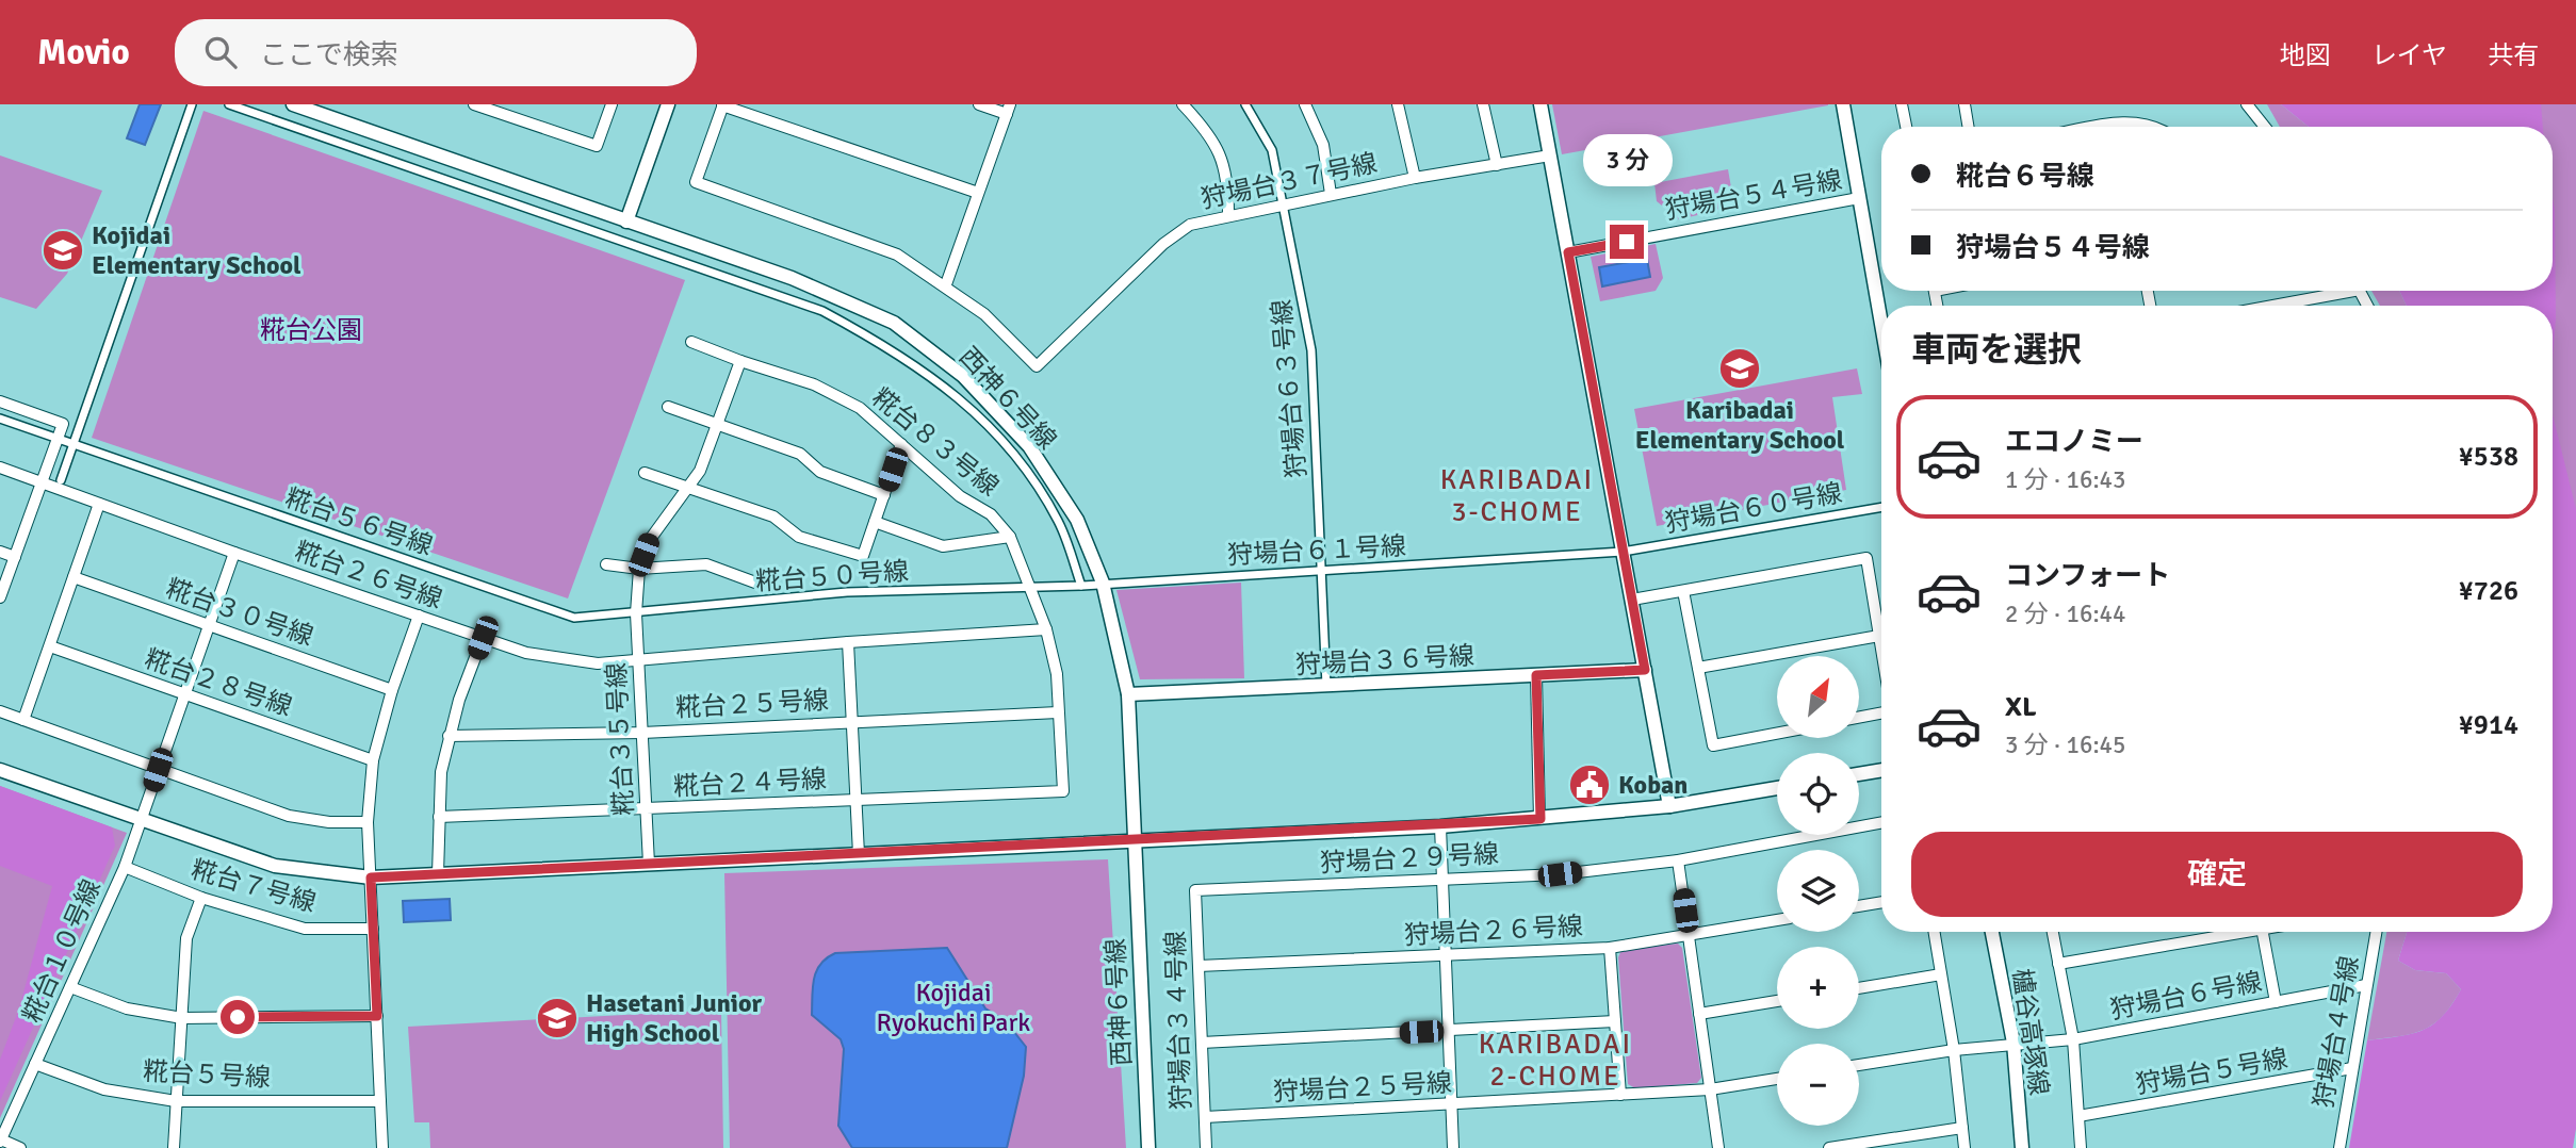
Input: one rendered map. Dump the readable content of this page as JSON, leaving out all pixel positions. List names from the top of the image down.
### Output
{
  "streets": {
    "street": [
      "狩場台３７号線",
      "狩場台５４号線",
      "狩場台６３号線",
      "西神６号線",
      "糀台８３号線",
      "狩場台６０号線",
      "糀台５６号線",
      "狩場台６１号線",
      "糀台２６号線",
      "糀台５０号線",
      "糀台３０号線",
      "狩場台３６号線",
      "糀台２８号線",
      "糀台２５号線",
      "糀台３５号線",
      "糀台２４号線",
      "狩場台２９号線",
      "糀台７号線",
      "狩場台２６号線",
      "糀台１０号線",
      "狩場台６号線",
      "狩場台３４号線",
      "櫨谷高塚線",
      "狩場台４号線",
      "狩場台５号線",
      "糀台５号線",
      "狩場台２５号線"
    ]
  },
  "crossings": [
    ["狩場台３７号線", "狩場台６３号線"],
    ["狩場台６３号線", "狩場台６１号線"],
    ["狩場台６３号線", "狩場台３６号線"],
    ["西神６号線", "狩場台６１号線"],
    ["西神６号線", "狩場台３６号線"],
    ["糀台８３号線", "糀台２６号線"],
    ["糀台８３号線", "糀台５０号線"],
    ["糀台８３号線", "糀台２５号線"],
    ["糀台８３号線", "糀台２４号線"],
    ["狩場台６０号線", "狩場台６１号線"],
    ["糀台５６号線", "糀台５０号線"],
    ["糀台５６号線", "糀台３５号線"],
    ["狩場台６１号線", "糀台５０号線"],
    ["糀台２６号線", "糀台３５号線"],
    ["糀台２６号線", "糀台１０号線"],
    ["糀台５０号線", "糀台３５号線"],
    ["糀台３０号線", "糀台１０号線"],
    ["糀台２８号線", "糀台１０号線"],
    ["糀台２５号線", "糀台３５号線"],
    ["糀台３５号線", "糀台２４号線"],
    ["狩場台２９号線", "狩場台３４号線"],
    ["糀台７号線", "糀台１０号線"],
    ["狩場台２６号線", "狩場台３４号線"],
    ["糀台１０号線", "糀台５号線"],
    ["狩場台６号線", "櫨谷高塚線"],
    ["狩場台６号線", "狩場台４号線"],
    ["狩場台３４号線", "狩場台２５号線"],
    ["狩場台４号線", "狩場台５号線"]
  ],
  "districts": ["KARIBADAI 3-CHOME", "KARIBADAI 2-CHOME"],
  "parks": ["糀台公園", "Kojidai Ryokuchi Park"],
  "places": {
    "school or university": ["Kojidai Elementary School", "Karibadai Elementary School", "Hasetani Junior High School"],
    "public building": ["Koban"]
  },
  "north": "top right",
  "page": {
    "header": "Movio",
    "search": "ここで検索",
    "nav": ["地図", "レイヤ", "共有"],
    "banner": ["糀台６号線", "狩場台５４号線"],
    "bubble": "3 分",
    "heading": "車両を選択",
    "list": [
      {
        "name": "エコノミー",
        "note": "1 分 · 16:43",
        "value": "¥538"
      },
      {
        "name": "コンフォート",
        "note": "2 分 · 16:44",
        "value": "¥726"
      },
      {
        "name": "XL",
        "note": "3 分 · 16:45",
        "value": "¥914"
      }
    ],
    "map_buttons": ["+", "−"],
    "buttons": "確定"
  }
}
